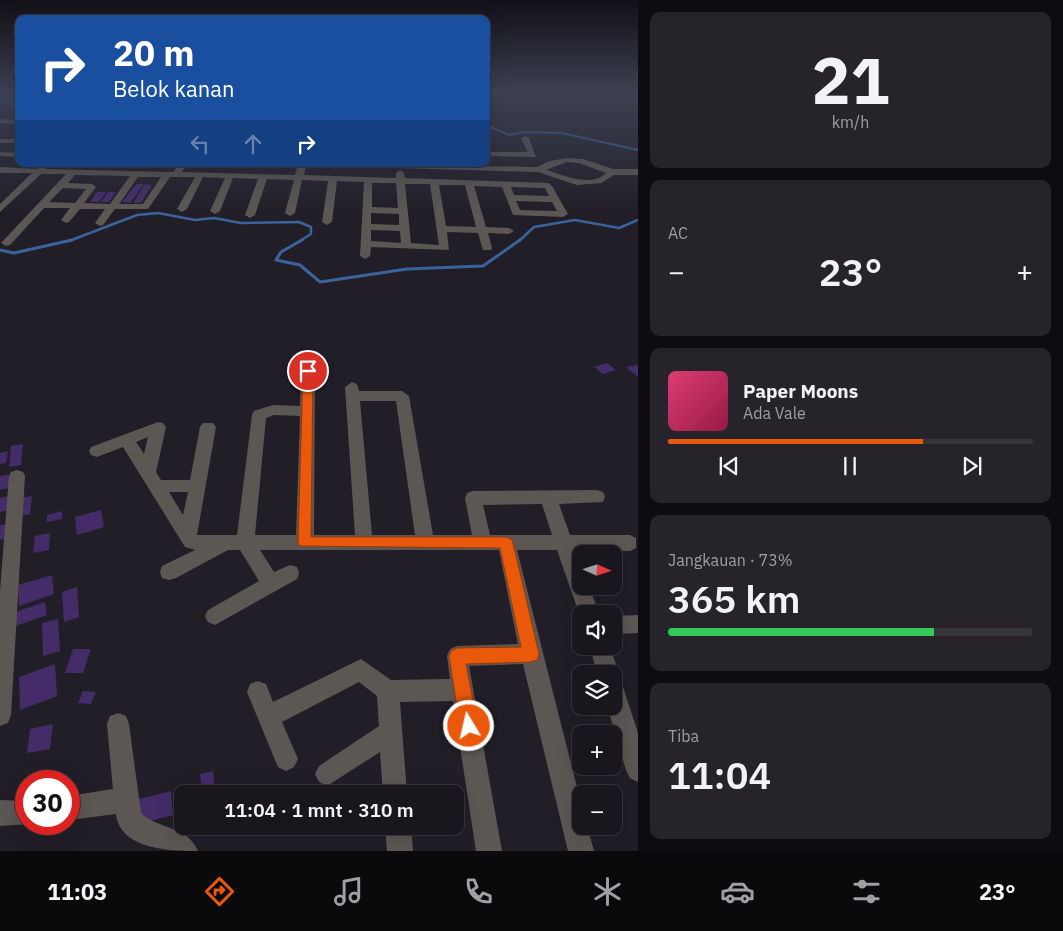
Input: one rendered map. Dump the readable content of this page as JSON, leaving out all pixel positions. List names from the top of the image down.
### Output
{
  "north": "right",
  "page": {
    "tile": [
      ["21", "km/h"],
      "AC",
      ["Jangkauan · 73%", "365 km"],
      ["Tiba", "11:04"]
    ],
    "turn": ["20 m", "Belok kanan"],
    "heat": ["−", "23°", "+"],
    "song": ["Paper Moons", "Ada Vale"],
    "map_buttons": ["+", "−"],
    "limit": "30",
    "trip": "11:04 · 1 mnt · 310 m",
    "tabs": ["11:03", "23°"]
  }
}
